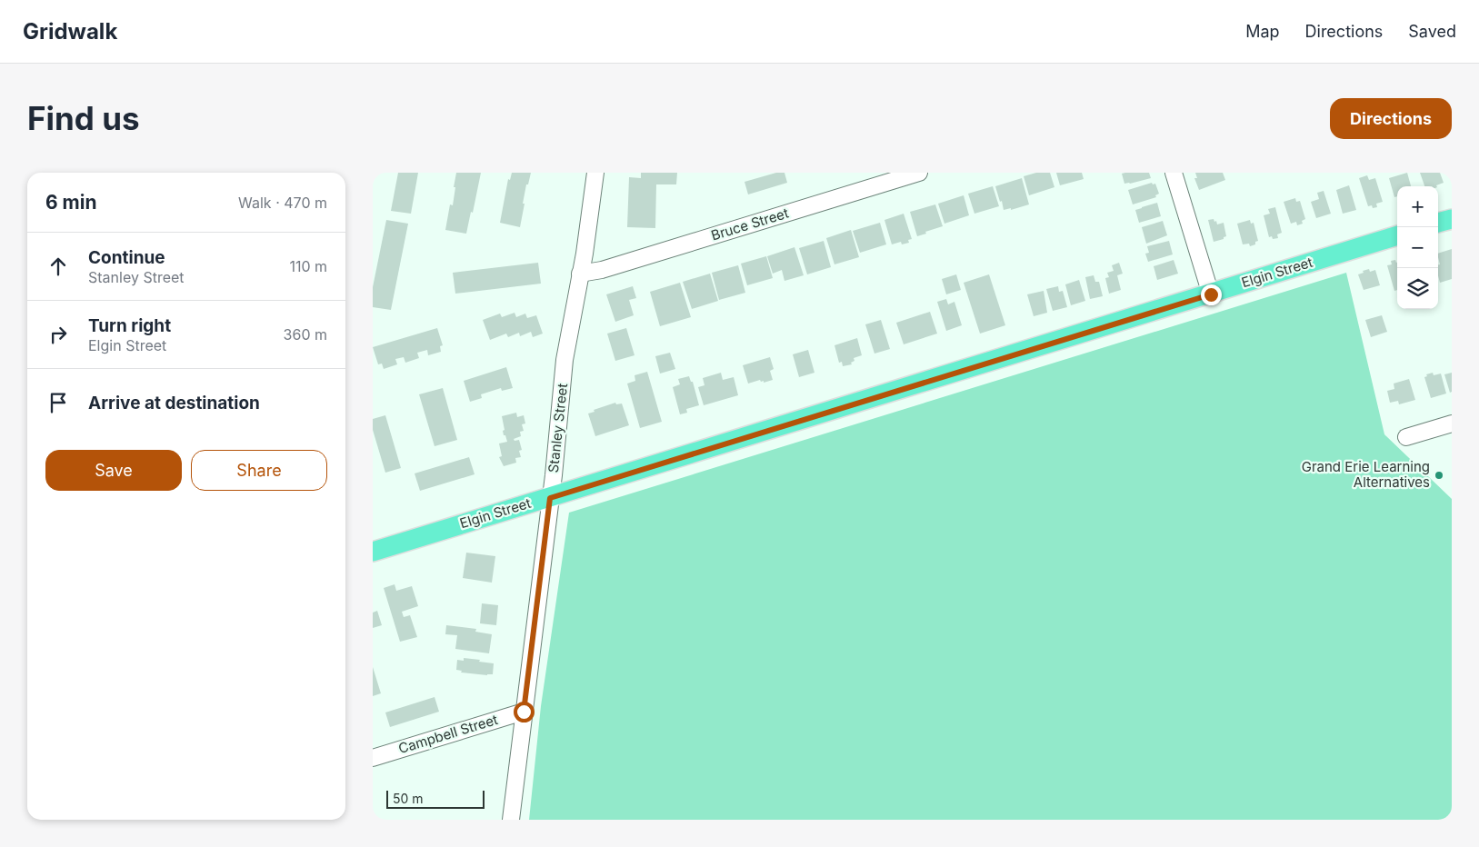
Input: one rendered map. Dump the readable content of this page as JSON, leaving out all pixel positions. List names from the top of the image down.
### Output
{
  "streets": {
    "main road": ["Elgin Street"],
    "street": ["Bruce Street", "Stanley Street", "Campbell Street"]
  },
  "crossings": [
    ["Bruce Street", "Stanley Street"],
    ["Elgin Street", "Stanley Street"],
    ["Stanley Street", "Campbell Street"]
  ],
  "places": ["Grand Erie Learning Alternatives"],
  "scale_bar": "50 m",
  "page": {
    "header": "Gridwalk",
    "nav": ["Map", "Directions", "Saved"],
    "buttons": [
      "Directions",
      ["Save", "Share"]
    ],
    "title": "Find us",
    "heading": ["6 min", "Walk · 470 m"],
    "map_buttons": ["+", "−"],
    "list": [
      ["Continue", "Stanley Street", "110 m"],
      ["Turn right", "Elgin Street", "360 m"],
      "Arrive at destination"
    ],
    "scale": "50 m"
  }
}
